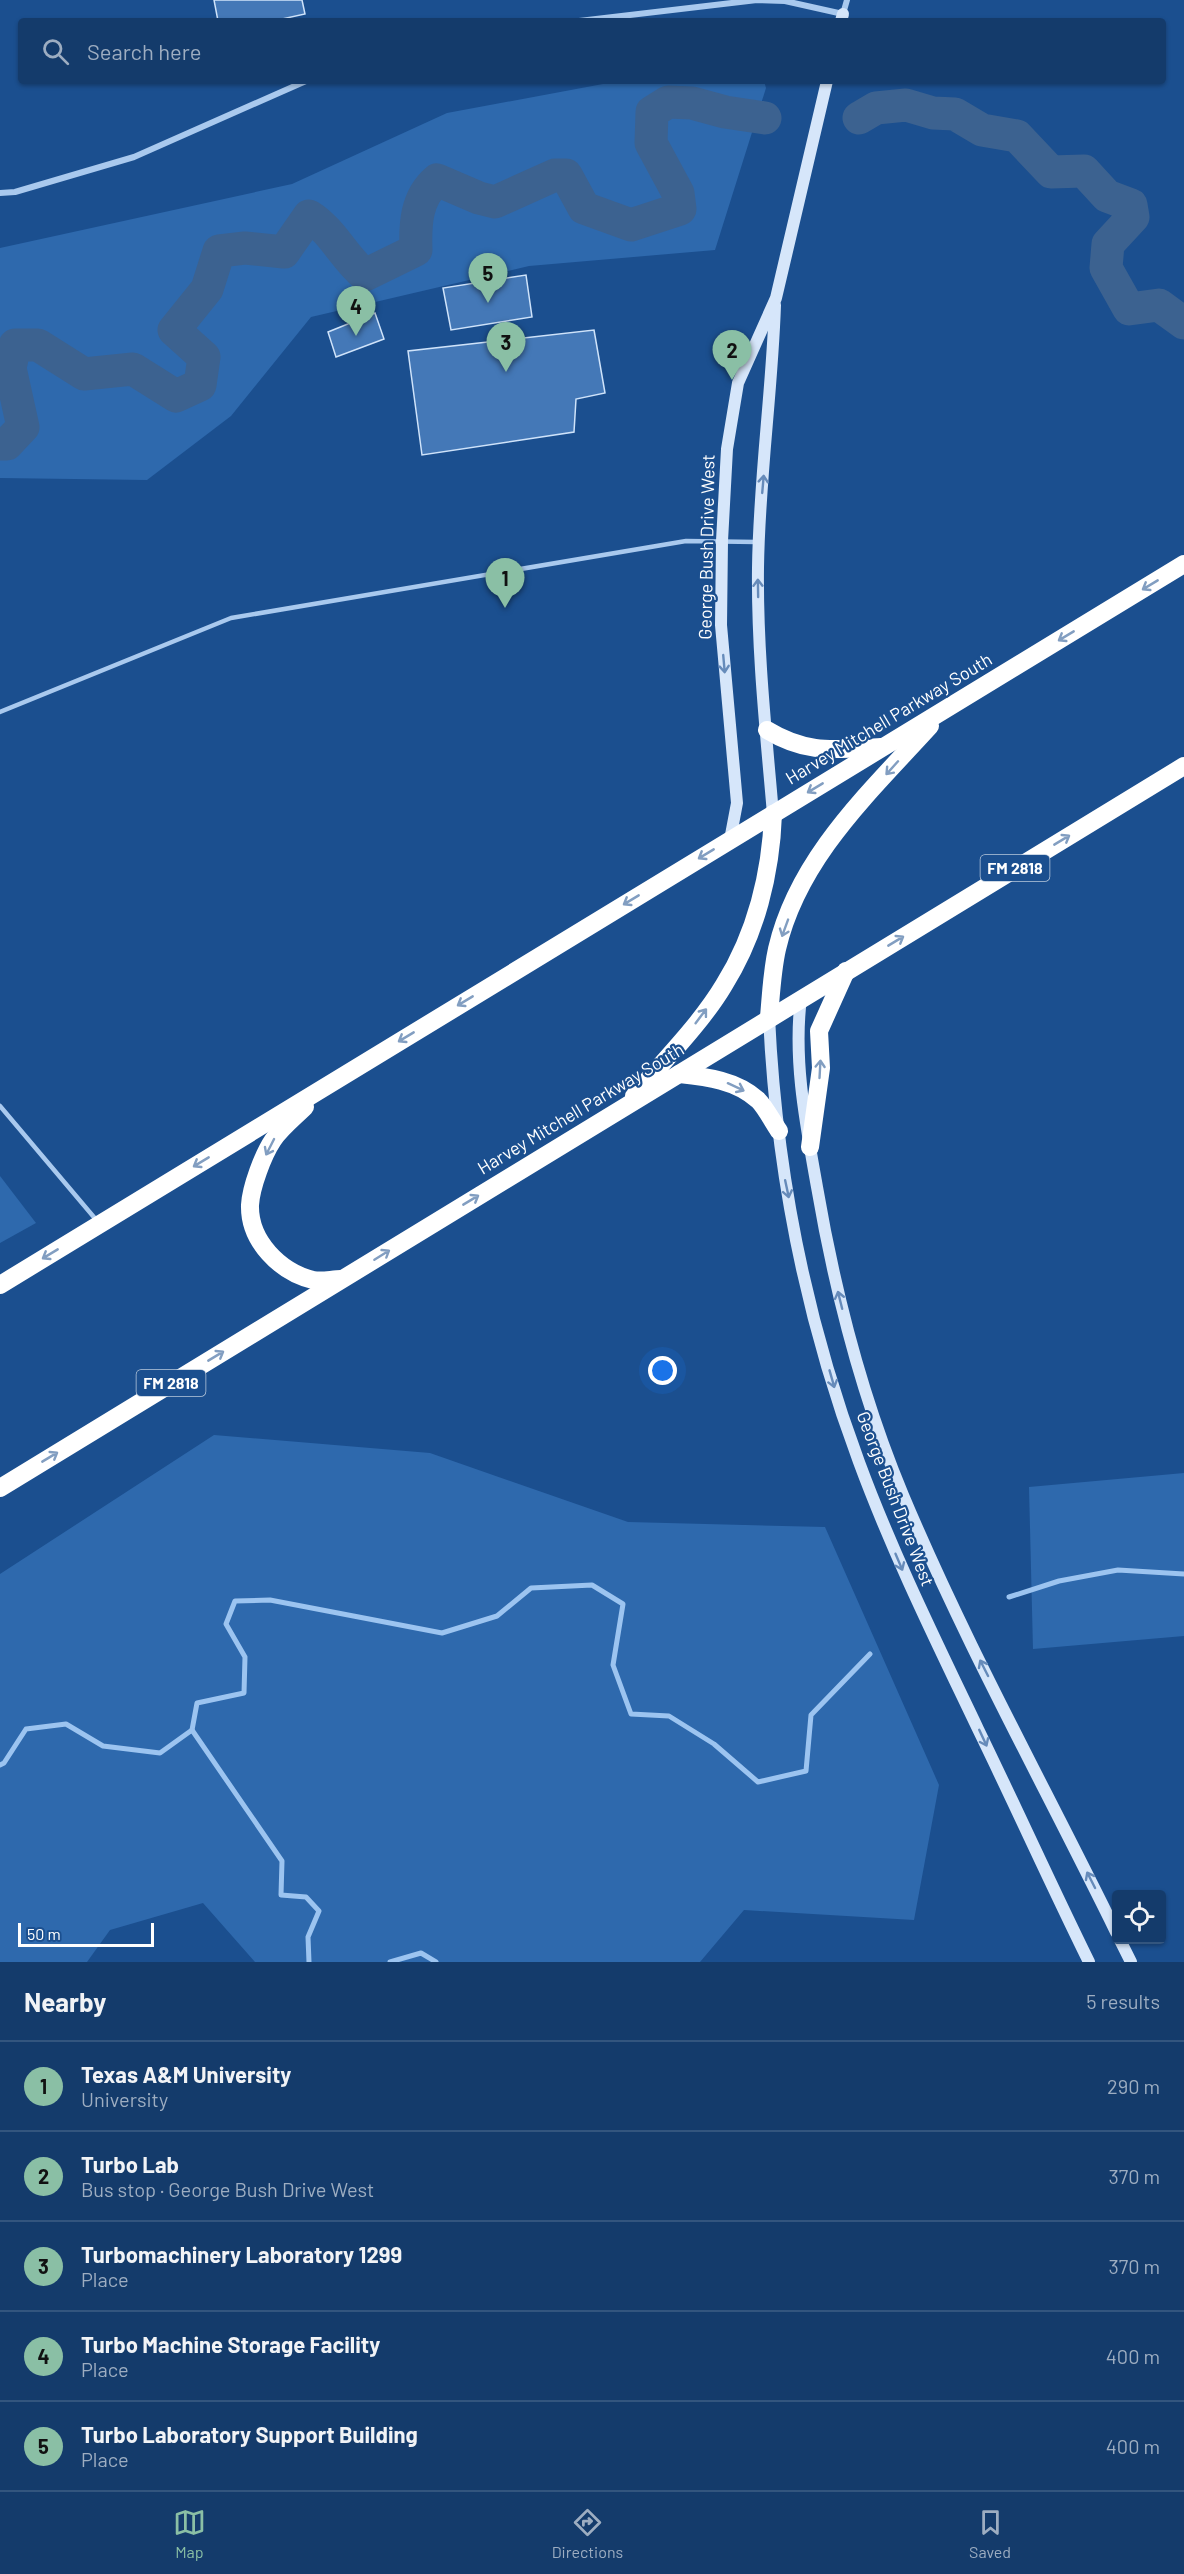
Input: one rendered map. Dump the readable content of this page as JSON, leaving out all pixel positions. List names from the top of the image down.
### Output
{
  "streets": {
    "highway": ["Harvey Mitchell Parkway South", "FM 2818"],
    "main road": ["George Bush Drive West"]
  },
  "crossings": [
    ["George Bush Drive West", "Harvey Mitchell Parkway South"]
  ],
  "scale_bar": "50 m",
  "page": {
    "search": "Search here",
    "pins": [
      "5",
      "4",
      "3",
      "2",
      "1"
    ],
    "scale": "50 m",
    "heading": ["Nearby", "5 results"],
    "list": [
      {
        "mark": "1",
        "name": "Texas A&M University",
        "note": "University",
        "value": "290 m"
      },
      {
        "mark": "2",
        "name": "Turbo Lab",
        "note": "Bus stop · George Bush Drive West",
        "value": "370 m"
      },
      {
        "mark": "3",
        "name": "Turbomachinery Laboratory 1299",
        "note": "Place",
        "value": "370 m"
      },
      {
        "mark": "4",
        "name": "Turbo Machine Storage Facility",
        "note": "Place",
        "value": "400 m"
      },
      {
        "mark": "5",
        "name": "Turbo Laboratory Support Building",
        "note": "Place",
        "value": "400 m"
      }
    ],
    "nav": ["Map", "Directions", "Saved"]
  }
}
